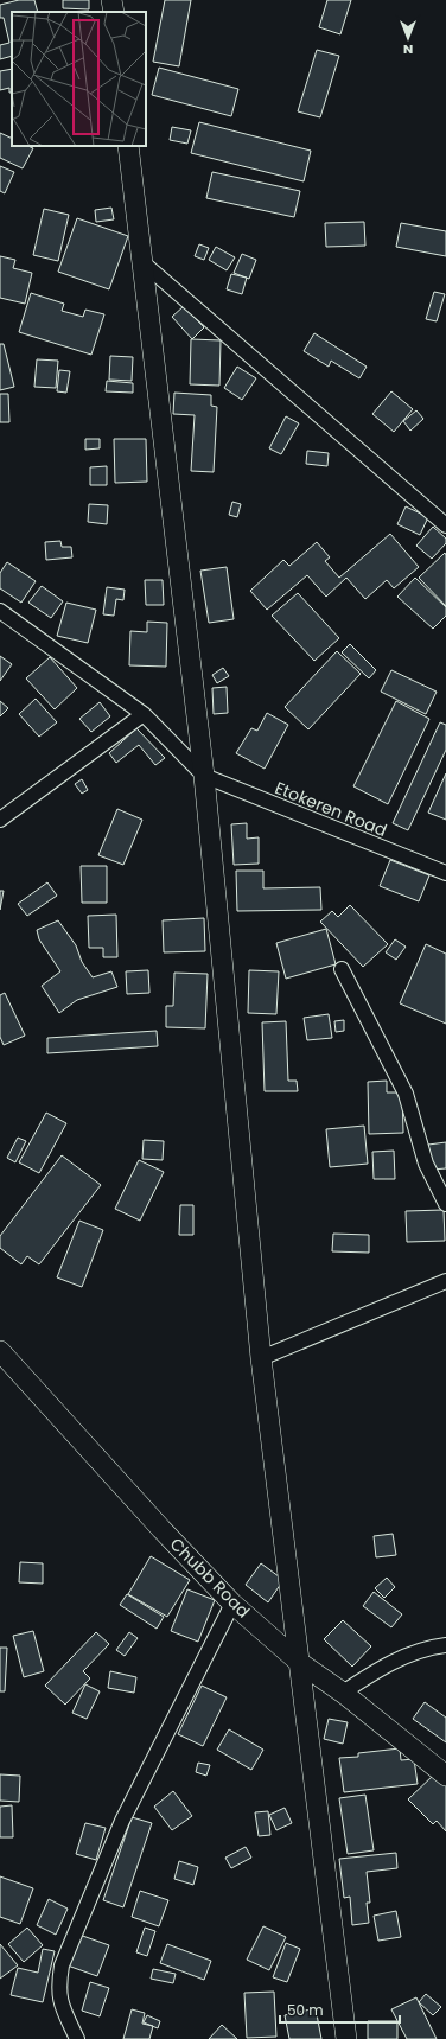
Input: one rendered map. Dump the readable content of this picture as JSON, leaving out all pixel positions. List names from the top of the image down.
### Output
{
  "streets": {
    "main road": ["Chubb Road"],
    "street": ["Etokeren Road"]
  },
  "scale_bar": "50 m",
  "north": "bottom"
}
